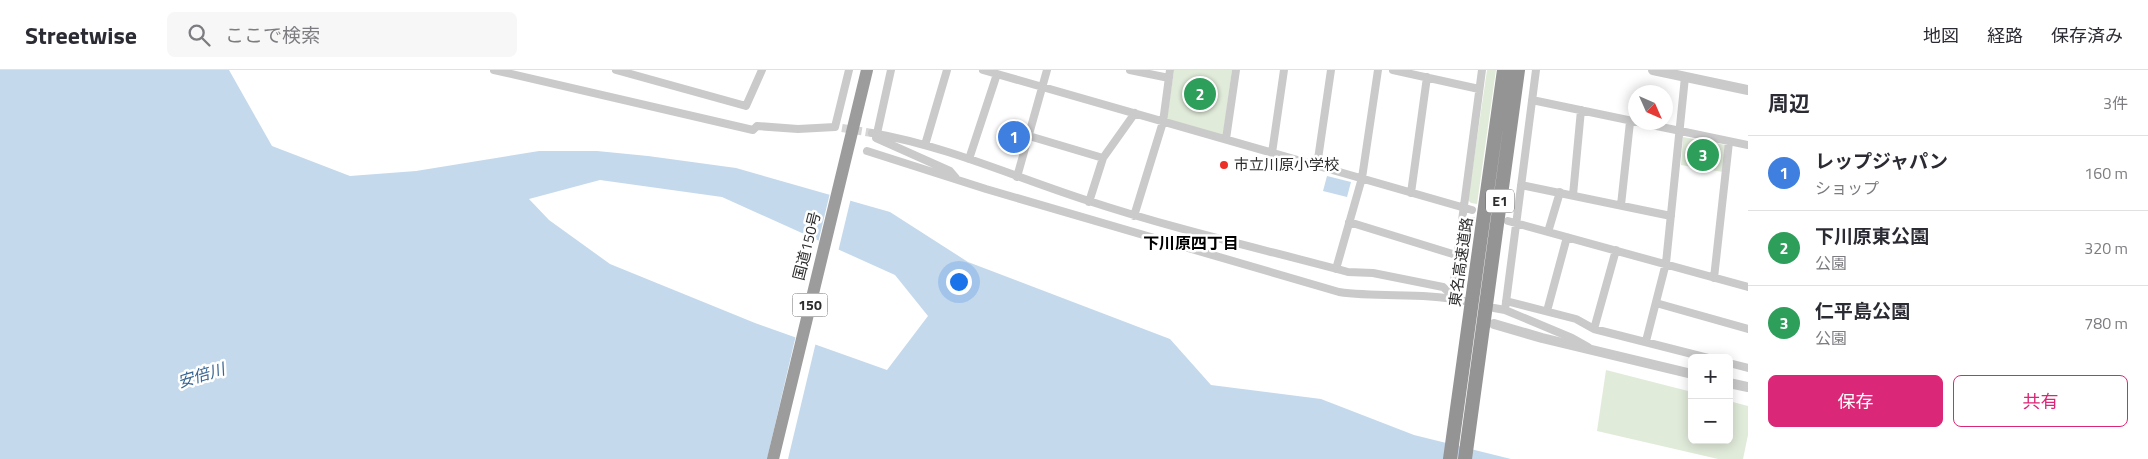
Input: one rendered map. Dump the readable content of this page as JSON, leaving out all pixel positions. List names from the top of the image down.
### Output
{
  "streets": {
    "highway": [
      "E1",
      "国道150号",
      "東名高速道路",
      "150"
    ]
  },
  "districts": ["下川原四丁目"],
  "water": ["安倍川"],
  "places": ["市立川原小学校"],
  "north": "bottom right",
  "page": {
    "header": "Streetwise",
    "search": "ここで検索",
    "nav": ["地図", "経路", "保存済み"],
    "heading": ["周辺", "3件"],
    "pins": ["2", "1", "3"],
    "list": [
      {
        "mark": "1",
        "name": "レップジャパン",
        "note": "ショップ",
        "value": "160 m"
      },
      {
        "mark": "2",
        "name": "下川原東公園",
        "note": "公園",
        "value": "320 m"
      },
      {
        "mark": "3",
        "name": "仁平島公園",
        "note": "公園",
        "value": "780 m"
      }
    ],
    "map_buttons": ["+", "−"],
    "buttons": ["保存", "共有"]
  }
}
